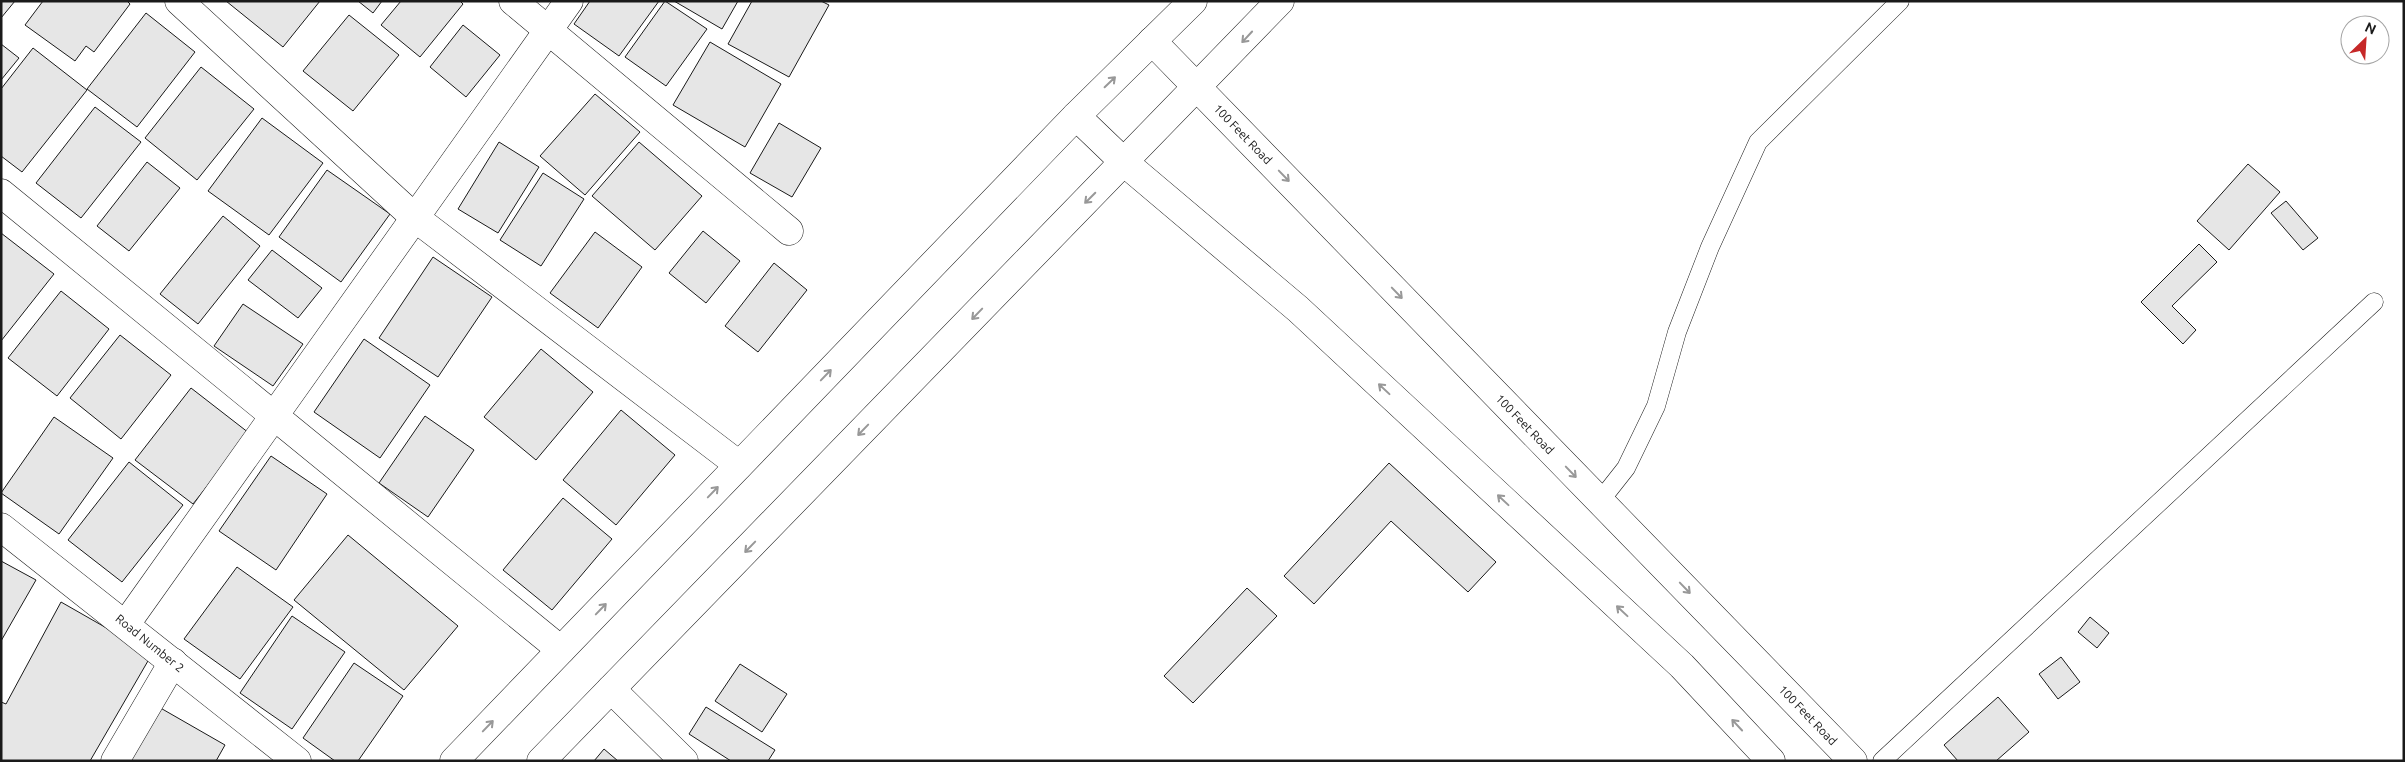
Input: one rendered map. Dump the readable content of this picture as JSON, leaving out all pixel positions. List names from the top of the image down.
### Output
{
  "streets": {
    "main road": ["100 Feet Road", "Road Number 2"]
  },
  "north": "top right"
}
